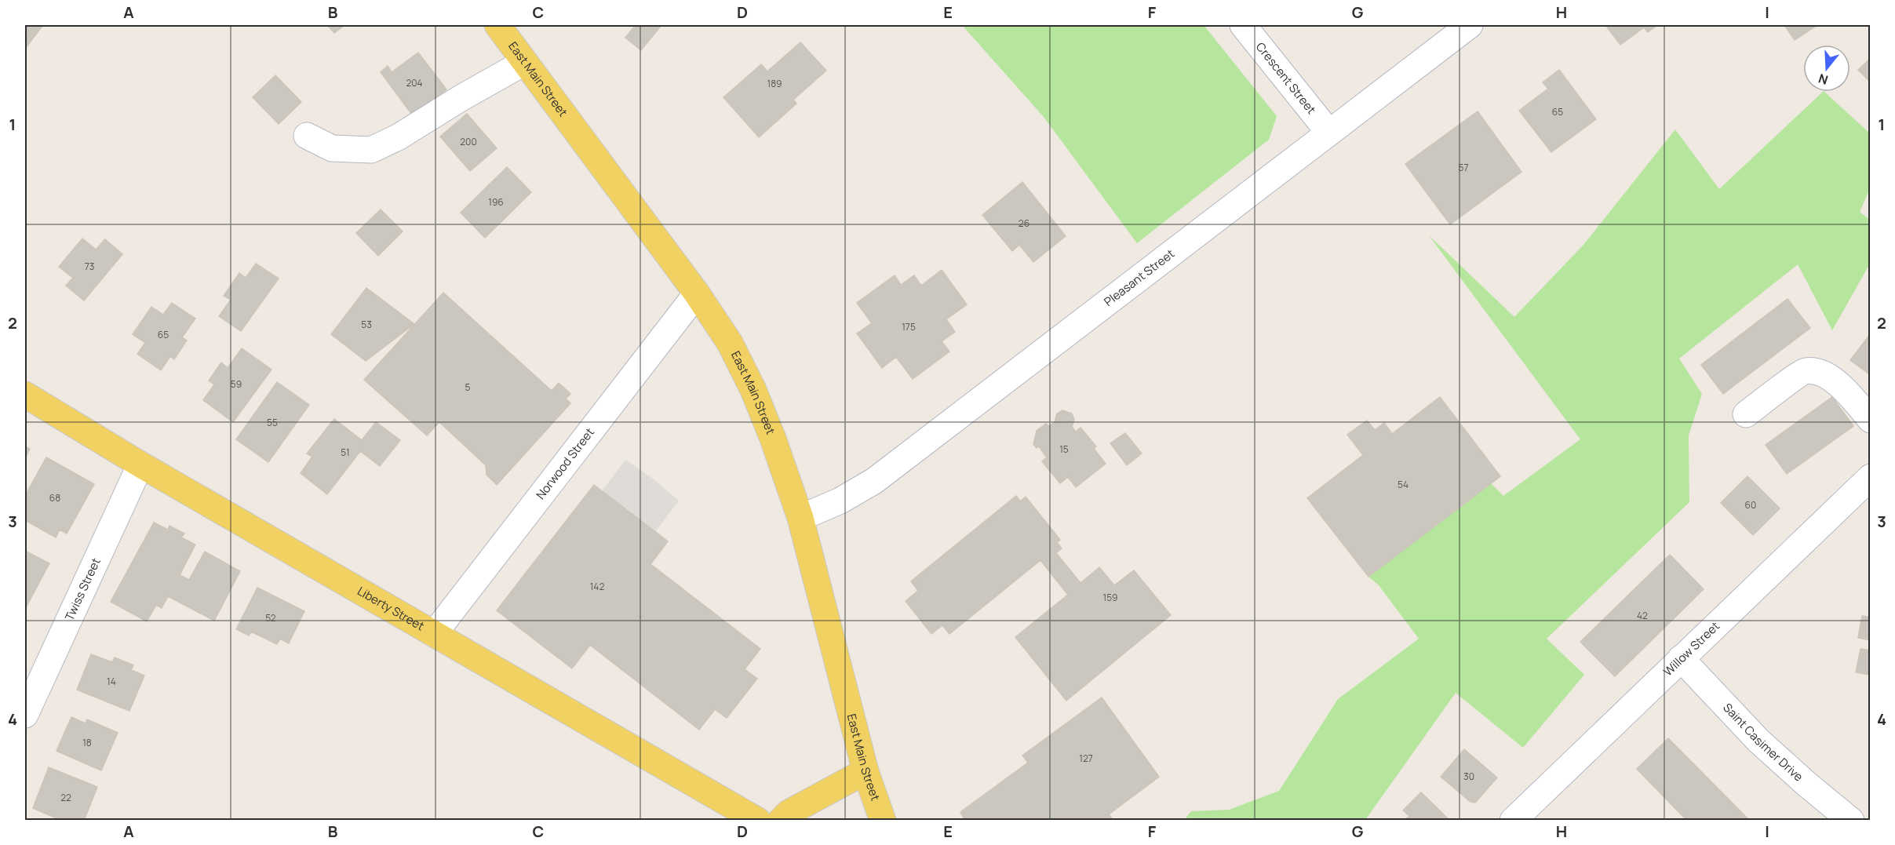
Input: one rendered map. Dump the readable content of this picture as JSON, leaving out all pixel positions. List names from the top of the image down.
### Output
{
  "streets": {
    "main road": ["East Main Street", "Liberty Street"],
    "street": [
      "Crescent Street",
      "Pleasant Street",
      "Norwood Street",
      "Twiss Street",
      "Willow Street",
      "Saint Casimer Drive"
    ]
  },
  "crossings": [
    ["East Main Street", "Pleasant Street"],
    ["East Main Street", "Norwood Street"],
    ["Crescent Street", "Pleasant Street"],
    ["Norwood Street", "Liberty Street"],
    ["Twiss Street", "Liberty Street"],
    ["Willow Street", "Saint Casimer Drive"]
  ],
  "house_numbers": [
    "204",
    "189",
    "65",
    "200",
    "57",
    "196",
    "26",
    "73",
    "53",
    "175",
    "65",
    "59",
    "5",
    "55",
    "15",
    "51",
    "54",
    "68",
    "60",
    "142",
    "159",
    "42",
    "52",
    "14",
    "18",
    "127",
    "30",
    "22"
  ],
  "north": "bottom",
  "grid": {
    "columns": [
      "A",
      "B",
      "C",
      "D",
      "E",
      "F",
      "G",
      "H",
      "I"
    ],
    "rows": [
      "1",
      "2",
      "3",
      "4"
    ]
  }
}
